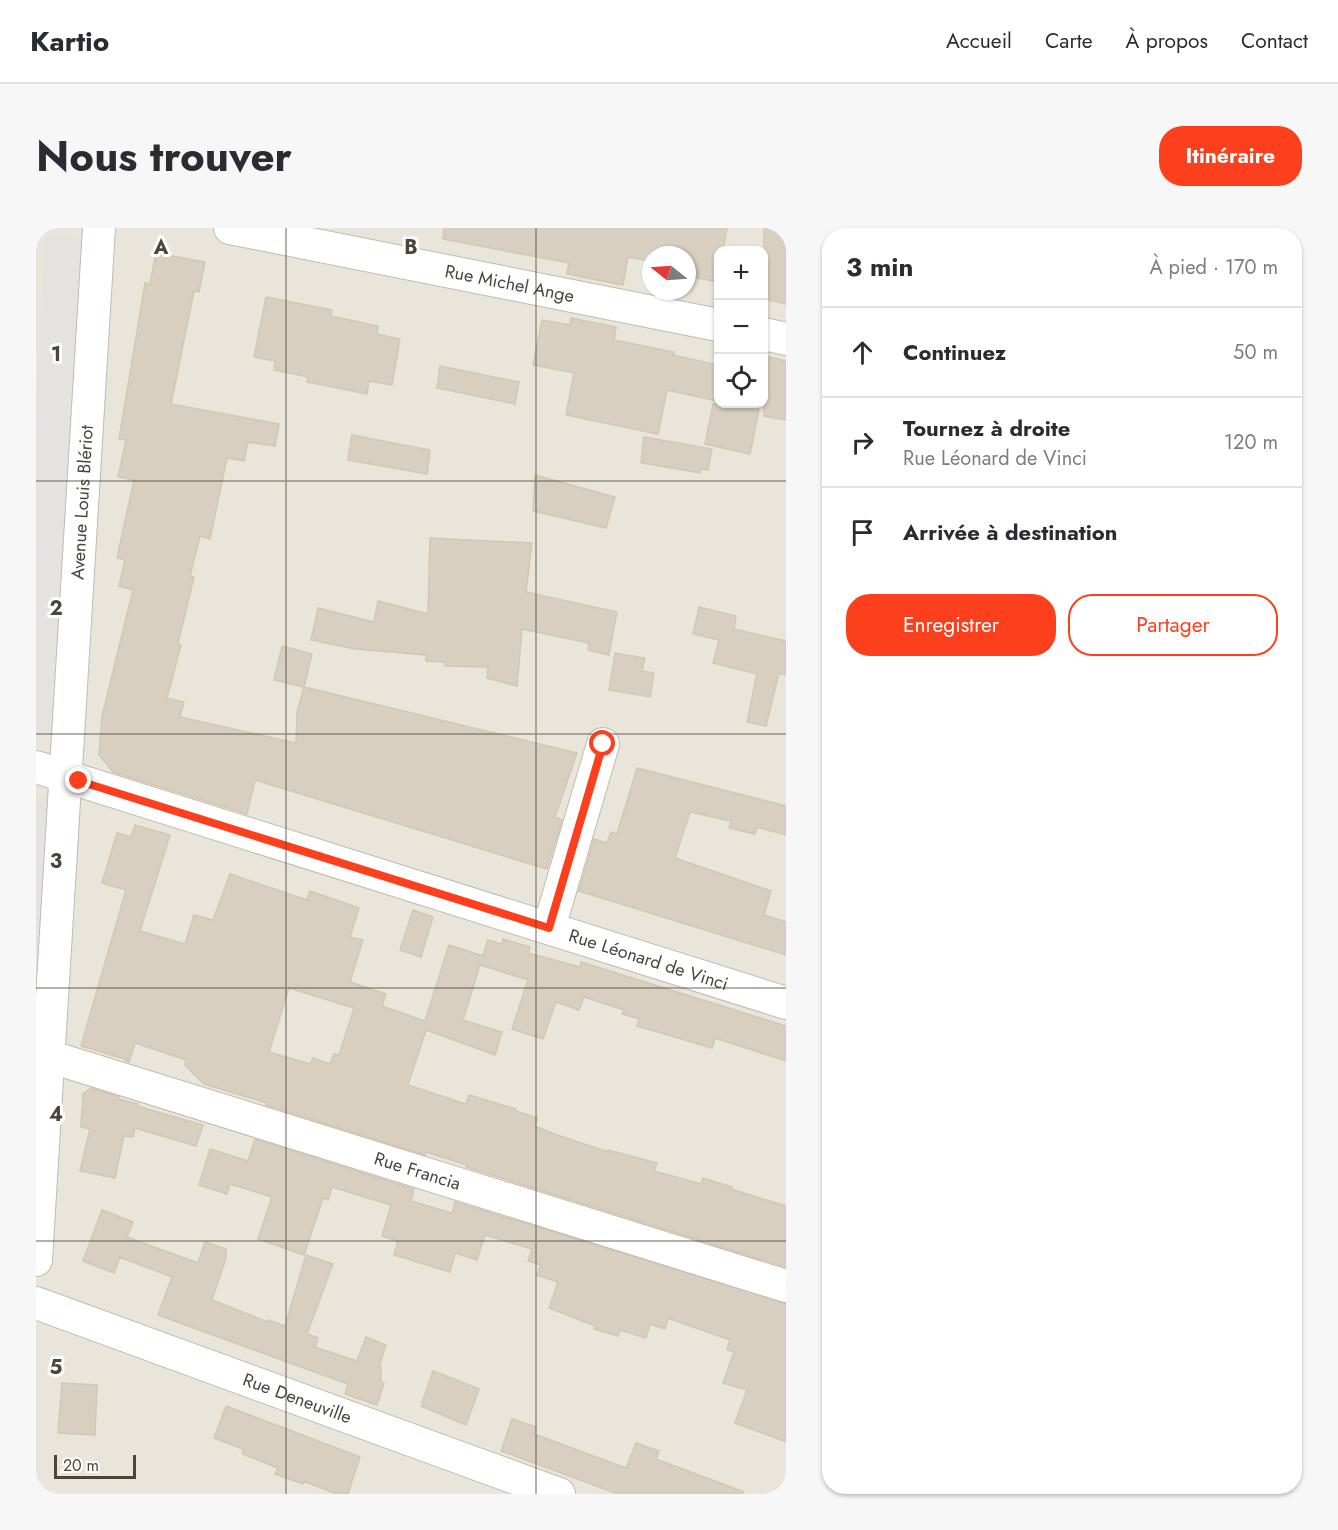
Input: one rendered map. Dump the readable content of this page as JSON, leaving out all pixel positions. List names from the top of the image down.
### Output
{
  "streets": {
    "street": [
      "Rue Michel Ange",
      "Avenue Louis Blériot",
      "Rue Léonard de Vinci",
      "Rue Francia",
      "Rue Deneuville"
    ]
  },
  "crossings": [
    ["Avenue Louis Blériot", "Rue Léonard de Vinci"],
    ["Avenue Louis Blériot", "Rue Francia"]
  ],
  "scale_bar": "20 m",
  "north": "left",
  "page": {
    "header": "Kartio",
    "nav": [
      "Accueil",
      "Carte",
      "À propos",
      "Contact"
    ],
    "title": "Nous trouver",
    "buttons": [
      "Itinéraire",
      ["Enregistrer", "Partager"]
    ],
    "heading": ["3 min", "À pied · 170 m"],
    "map_buttons": ["+", "−"],
    "list": [
      ["Continuez", "50 m"],
      ["Tournez à droite", "Rue Léonard de Vinci", "120 m"],
      "Arrivée à destination"
    ],
    "scale": "20 m"
  },
  "grid": {
    "columns": ["A", "B"],
    "rows": [
      "1",
      "2",
      "3",
      "4",
      "5"
    ]
  }
}
